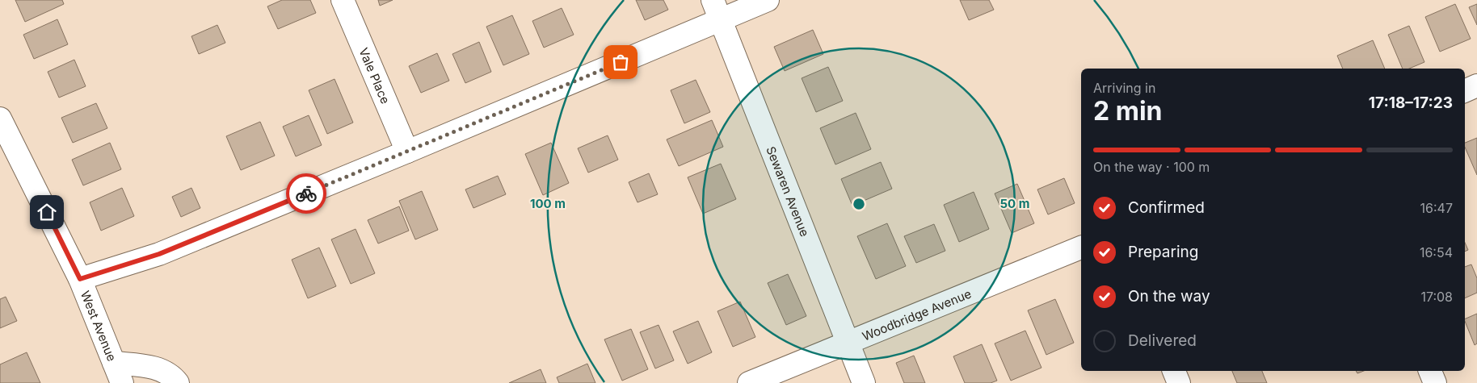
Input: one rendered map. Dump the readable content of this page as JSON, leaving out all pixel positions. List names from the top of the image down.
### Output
{
  "streets": {
    "street": [
      "Vale Place",
      "Sewaren Avenue",
      "Woodbridge Avenue",
      "West Avenue"
    ]
  },
  "crossings": [
    ["Sewaren Avenue", "Woodbridge Avenue"]
  ],
  "page": {
    "heading": ["2 min", "Arriving in", "17:18–17:23"],
    "bar": "On the way · 100 m",
    "list": [
      ["Confirmed", "16:47"],
      ["Preparing", "16:54"],
      ["On the way", "17:08"],
      "Delivered"
    ]
  },
  "rings": ["50 m", "100 m"]
}
